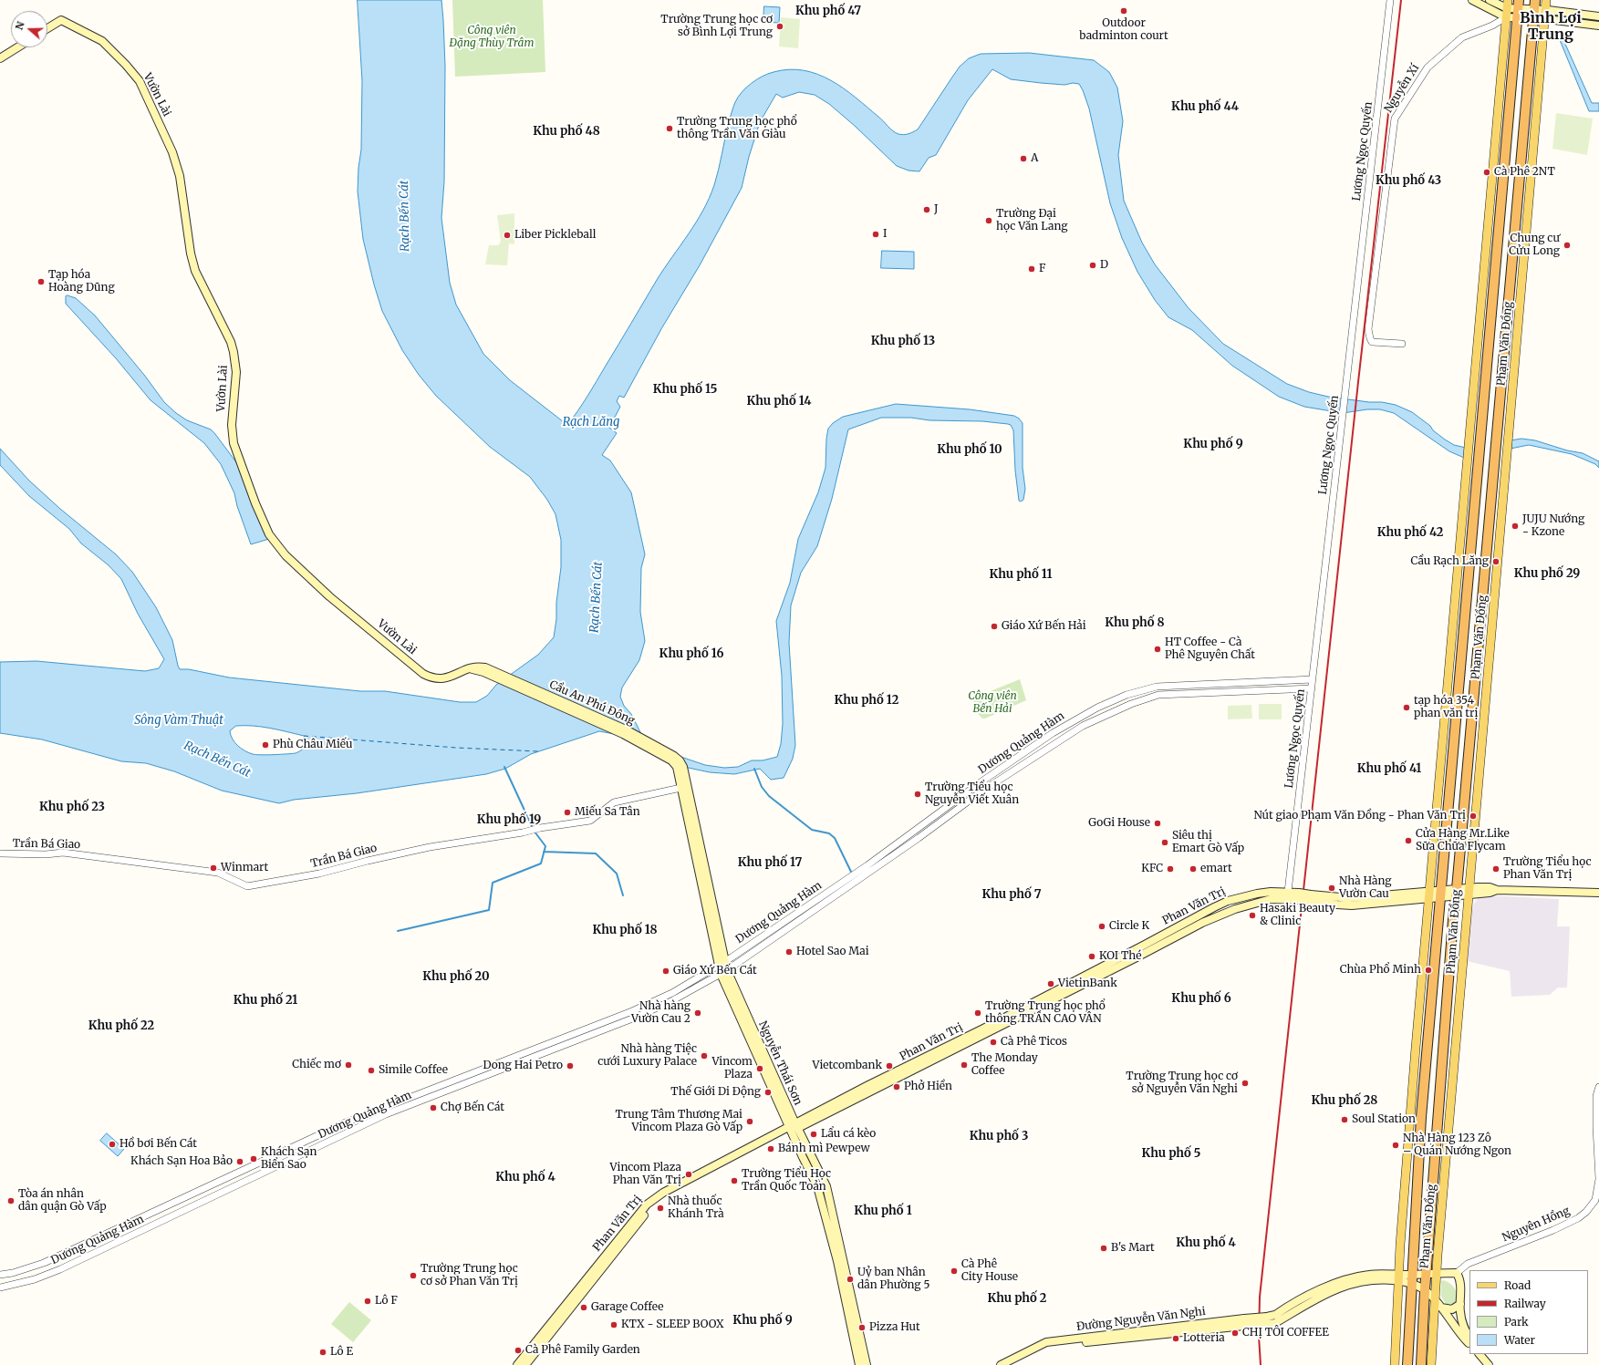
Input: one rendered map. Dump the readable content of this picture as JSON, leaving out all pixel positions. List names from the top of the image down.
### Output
{
  "streets": {
    "highway": ["Phạm Văn Đồng"],
    "main road": [
      "Vườn Lài",
      "Cầu An Phú Đông",
      "Phan Văn Trị",
      "Nguyễn Thái Sơn",
      "Đường Nguyễn Văn Nghi"
    ],
    "street": [
      "Nguyễn Xí",
      "Lương Ngọc Quyến",
      "Dương Quảng Hàm",
      "Trần Bá Giao",
      "Nguyên Hồng"
    ]
  },
  "crossings": [
    ["Vườn Lài", "Cầu An Phú Đông"],
    ["Lương Ngọc Quyến", "Dương Quảng Hàm"],
    ["Lương Ngọc Quyến", "Phan Văn Trị"],
    ["Phạm Văn Đồng", "Phan Văn Trị"],
    ["Phạm Văn Đồng", "Nguyên Hồng"],
    ["Phạm Văn Đồng", "Đường Nguyễn Văn Nghi"],
    ["Cầu An Phú Đông", "Nguyễn Thái Sơn"],
    ["Dương Quảng Hàm", "Nguyễn Thái Sơn"],
    ["Trần Bá Giao", "Nguyễn Thái Sơn"],
    ["Phan Văn Trị", "Nguyễn Thái Sơn"],
    ["Nguyên Hồng", "Đường Nguyễn Văn Nghi"]
  ],
  "districts": [
    "Khu phố 47",
    "Bình Lợi Trung",
    "Khu phố 44",
    "Khu phố 48",
    "Khu phố 43",
    "Khu phố 13",
    "Khu phố 15",
    "Khu phố 14",
    "Khu phố 9",
    "Khu phố 10",
    "Khu phố 42",
    "Khu phố 29",
    "Khu phố 11",
    "Khu phố 8",
    "Khu phố 16",
    "Khu phố 12",
    "Khu phố 41",
    "Khu phố 23",
    "Khu phố 19",
    "Khu phố 17",
    "Khu phố 7",
    "Khu phố 18",
    "Khu phố 20",
    "Khu phố 6",
    "Khu phố 21",
    "Khu phố 22",
    "Khu phố 28",
    "Khu phố 3",
    "Khu phố 5",
    "Khu phố 4",
    "Khu phố 1",
    "Khu phố 4",
    "Khu phố 2",
    "Khu phố 9"
  ],
  "water": ["Rạch Bến Cát", "Rạch Lăng", "Sông Vàm Thuật"],
  "parks": ["Công viên Đặng Thùy Trâm", "Công viên Bến Hải"],
  "places": [
    "Outdoor badminton court",
    "Trường Trung học cơ sở Bình Lợi Trung",
    "Trường Trung học phổ thông Trần Văn Giàu",
    "A",
    "Cà Phê 2NT",
    "J",
    "Trường Đại học Văn Lang",
    "I",
    "Liber Pickleball",
    "Chung cư Cửu Long",
    "D",
    "F",
    "Tạp hóa Hoàng Dũng",
    "JUJU Nướng - Kzone",
    "Cầu Rạch Lăng",
    "Giáo Xứ Bến Hải",
    "HT Coffee - Cà Phê Nguyên Chất",
    "tạp hóa 354 phan văn trị",
    "Phù Châu Miếu",
    "Trường Tiểu học Nguyễn Viết Xuân",
    "Miếu Sa Tân",
    "Nút giao Phạm Văn Đồng - Phan Văn Trị",
    "GoGi House",
    "Cửa Hàng Mr.Like Sữa Chữa Flycam",
    "Siêu thị Emart Gò Vấp",
    "Winmart",
    "KFC",
    "emart",
    "Trường Tiểu học Phan Văn Trị",
    "Nhà Hàng Vườn Cau",
    "Hasaki Beauty & Clinic",
    "Circle K",
    "Hotel Sao Mai",
    "KOI Thé",
    "Chùa Phổ Minh",
    "Giáo Xứ Bến Cát",
    "VietinBank",
    "Nhà hàng Vườn Cau 2",
    "Trường Trung học phổ thông TRẦN CAO VÂN",
    "Cà Phê Ticos",
    "Nhà hàng Tiệc cưới Luxury Palace",
    "Chiếc mơ",
    "The Monday Coffee",
    "Dong Hai Petro",
    "Vietcombank",
    "Vincom Plaza",
    "Simile Coffee",
    "Trường Trung học cơ sở Nguyễn Văn Nghi",
    "Phở Hiền",
    "Thế Giới Di Động",
    "Chợ Bến Cát",
    "Soul Station",
    "Trung Tâm Thương Mại Vincom Plaza Gò Vấp",
    "Lẩu cá kèo",
    "Hồ bơi Bến Cát",
    "Nhà Hàng 123 Zô – Quán Nướng Ngon",
    "Bánh mì Pewpew",
    "Khách Sạn Biển Sao",
    "Khách Sạn Hoa Bảo",
    "Vincom Plaza Phan Văn Trị",
    "Trường Tiểu Học Trần Quốc Toản",
    "Tòa án nhân dân quận Gò Vấp",
    "Nhà thuốc Khánh Trà",
    "B's Mart",
    "Cà Phê City House",
    "Trường Trung học cơ sở Phan Văn Trị",
    "Uỷ ban Nhân dân Phường 5",
    "Lô F",
    "Garage Coffee",
    "KTX - SLEEP BOOX",
    "Pizza Hut",
    "CHỊ TÔI COFFEE",
    "Lotteria",
    "Cà Phê Family Garden",
    "Lô E"
  ],
  "legend": [
    "Road",
    "Railway",
    "Park",
    "Water"
  ],
  "north": "left"
}
